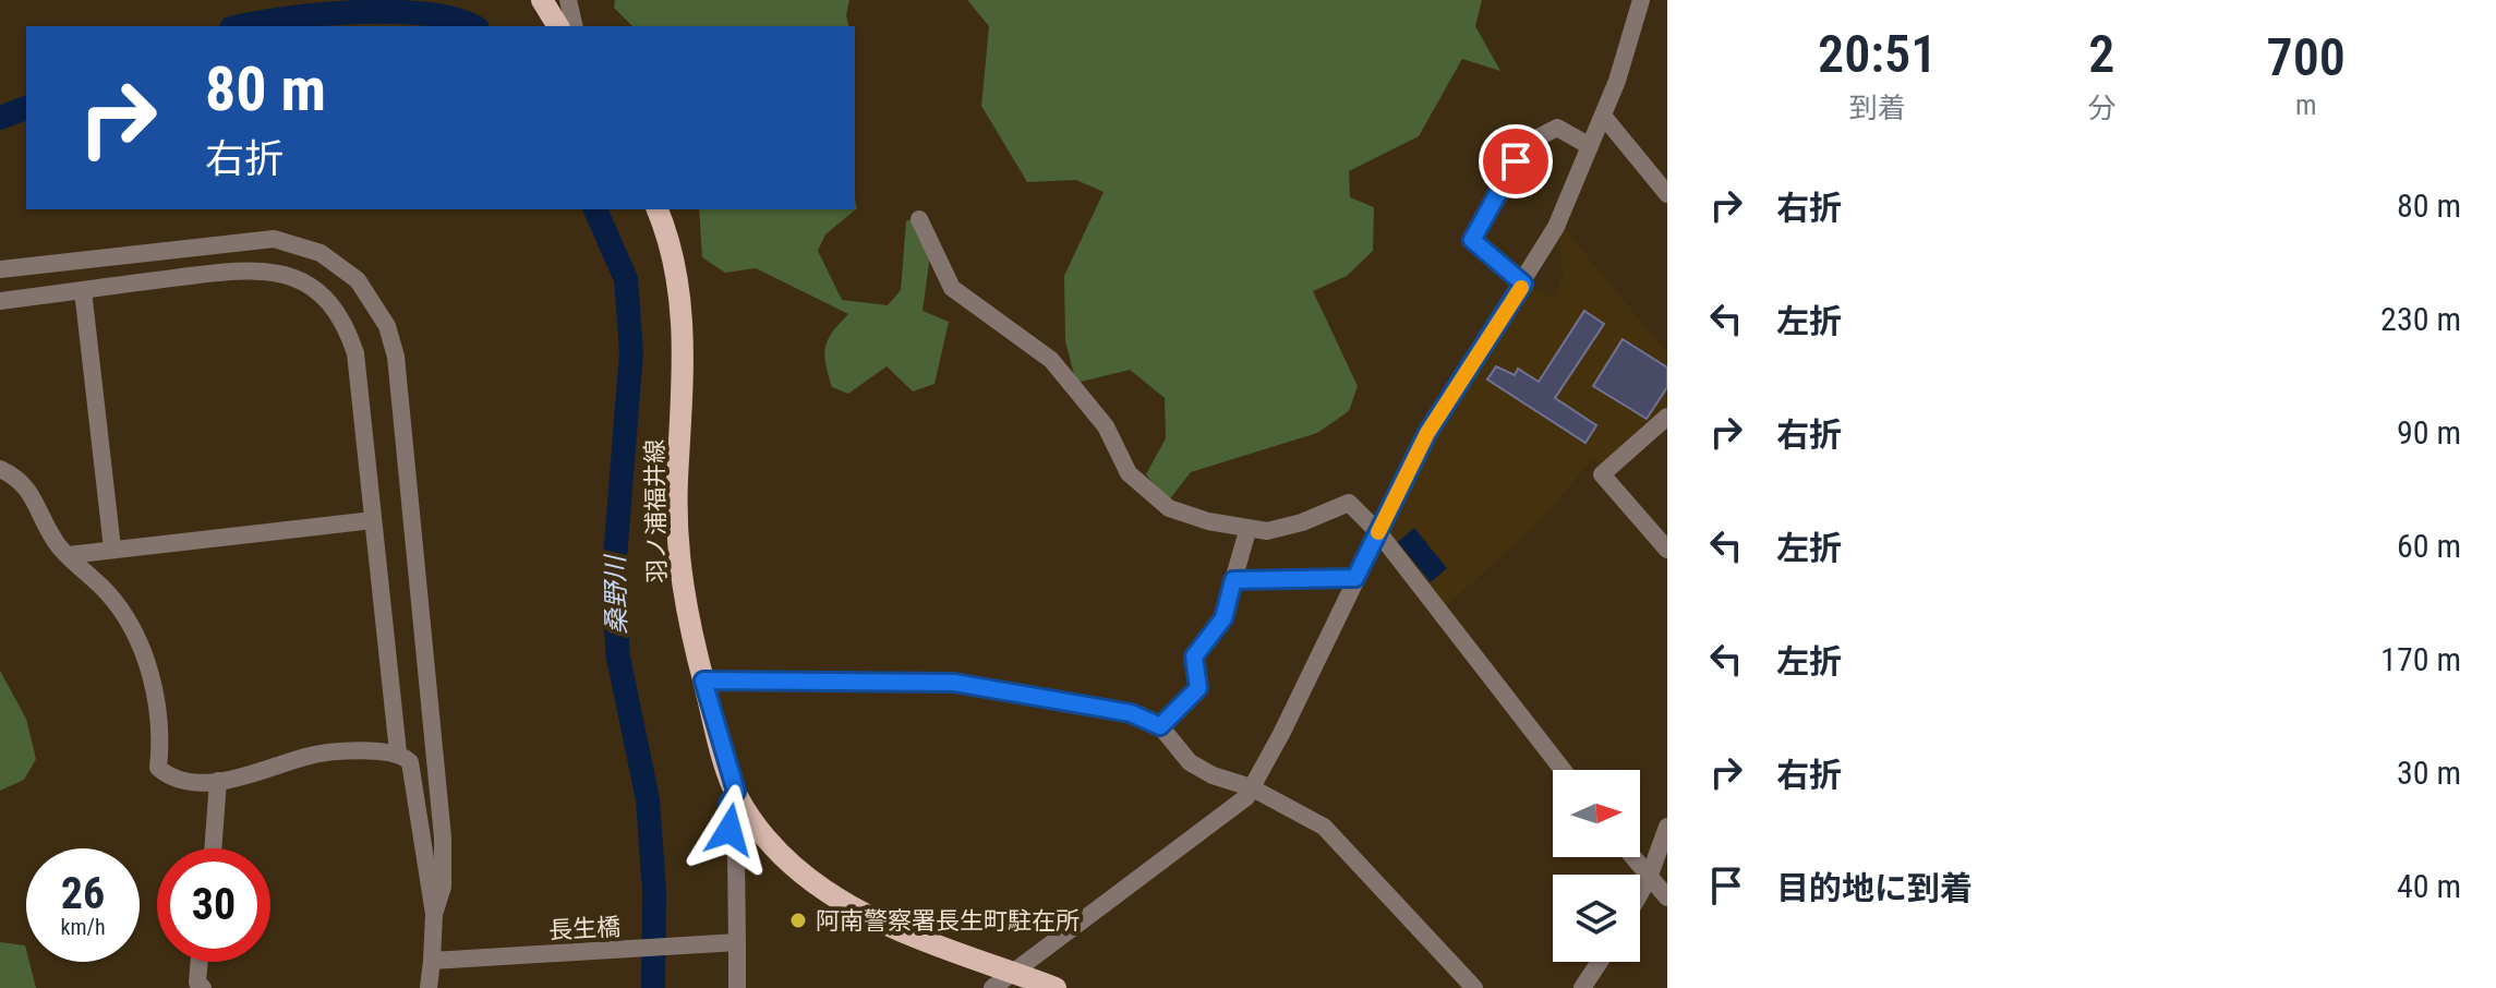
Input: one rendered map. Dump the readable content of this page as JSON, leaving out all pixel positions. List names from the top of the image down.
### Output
{
  "streets": {
    "main road": ["羽ノ浦福井線"],
    "street": ["長生橋"]
  },
  "water": ["桑野川"],
  "places": ["阿南警察署長生町駐在所"],
  "north": "right",
  "page": {
    "eta": [
      "20:51",
      "到着",
      "2",
      "分",
      "700",
      "m"
    ],
    "turn": ["80 m", "右折"],
    "list": [
      {
        "name": "右折",
        "value": "80 m"
      },
      {
        "name": "左折",
        "value": "230 m"
      },
      {
        "name": "右折",
        "value": "90 m"
      },
      {
        "name": "左折",
        "value": "60 m"
      },
      {
        "name": "左折",
        "value": "170 m"
      },
      {
        "name": "右折",
        "value": "30 m"
      },
      {
        "name": "目的地に到着",
        "value": "40 m"
      }
    ],
    "speed": "26 km/h",
    "limit": "30"
  }
}
